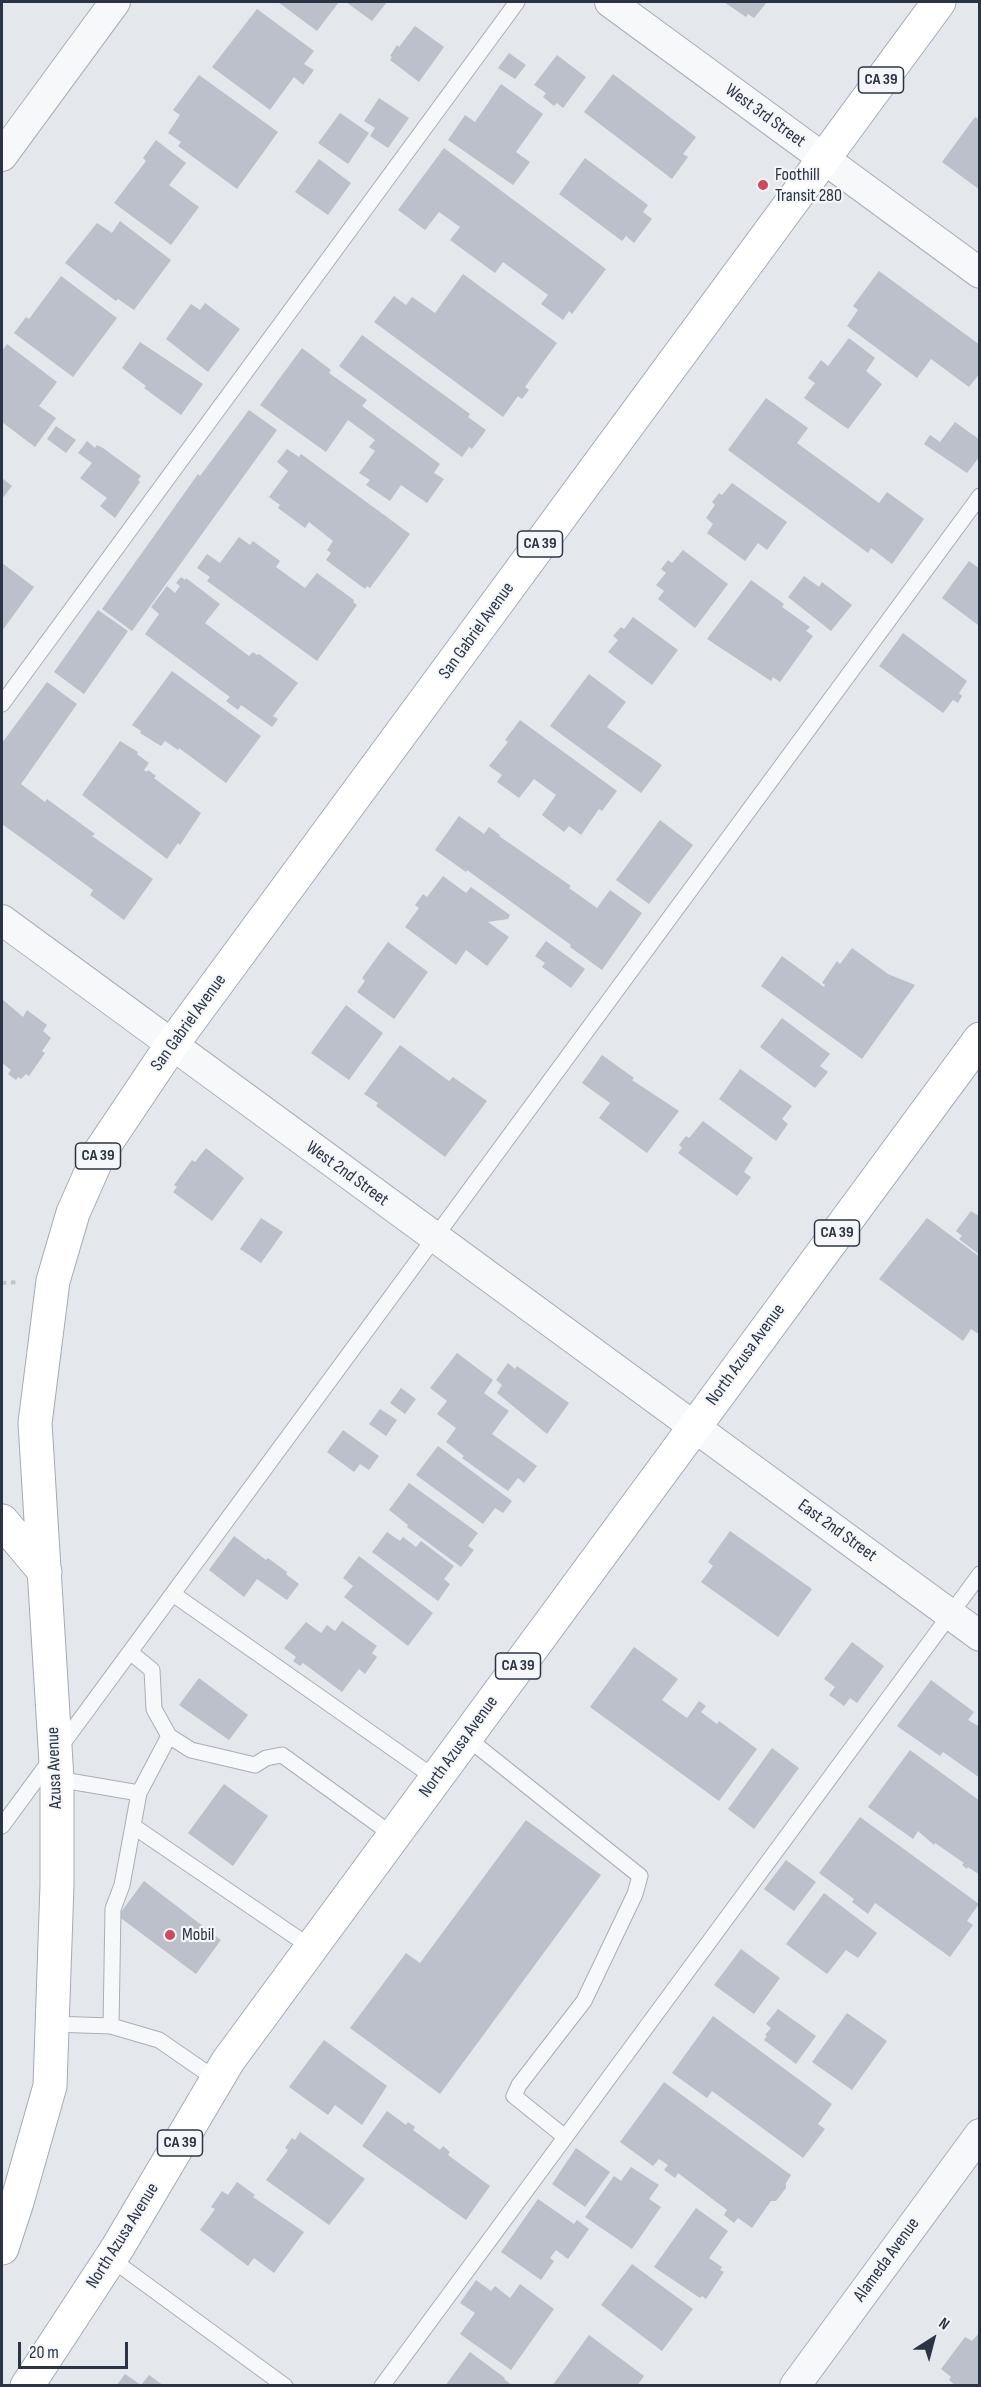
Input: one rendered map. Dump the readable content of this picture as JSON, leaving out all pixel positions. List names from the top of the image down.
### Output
{
  "streets": {
    "main road": [
      "CA 39",
      "San Gabriel Avenue",
      "North Azusa Avenue",
      "Azusa Avenue"
    ],
    "street": [
      "West 3rd Street",
      "West 2nd Street",
      "East 2nd Street",
      "Alameda Avenue"
    ]
  },
  "crossings": [
    ["West 3rd Street", "San Gabriel Avenue"],
    ["San Gabriel Avenue", "West 2nd Street"],
    ["San Gabriel Avenue", "Azusa Avenue"],
    ["West 2nd Street", "North Azusa Avenue"],
    ["West 2nd Street", "East 2nd Street"],
    ["North Azusa Avenue", "East 2nd Street"]
  ],
  "places": ["Foothill Transit 280", "Mobil"],
  "scale_bar": "20 m",
  "north": "top right"
}
